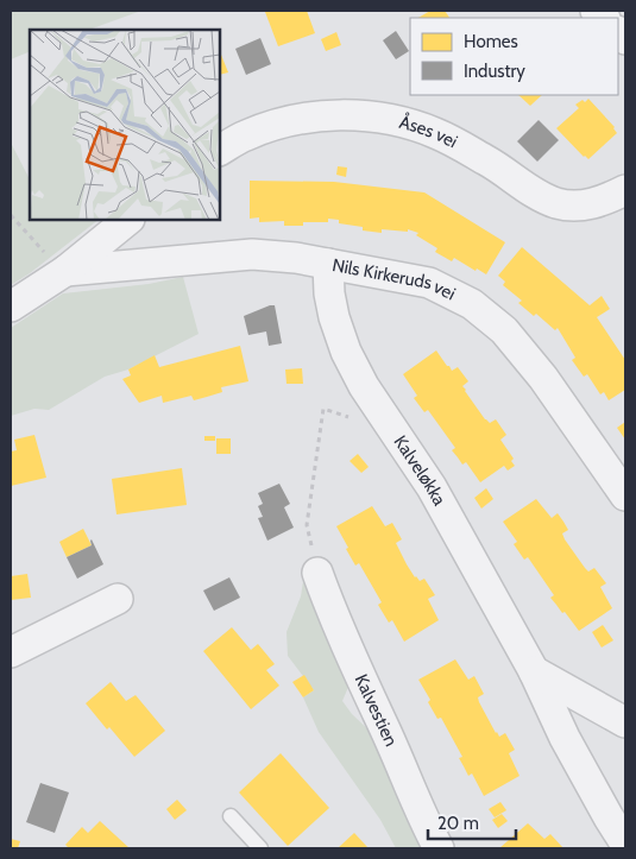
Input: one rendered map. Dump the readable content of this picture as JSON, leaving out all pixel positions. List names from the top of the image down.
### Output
{
  "streets": {
    "street": [
      "Åses vei",
      "Nils Kirkeruds vei",
      "Kalveløkka",
      "Kalvestien"
    ]
  },
  "crossings": [
    ["Nils Kirkeruds vei", "Kalveløkka"]
  ],
  "legend": ["Homes", "Industry"],
  "scale_bar": "20 m"
}
